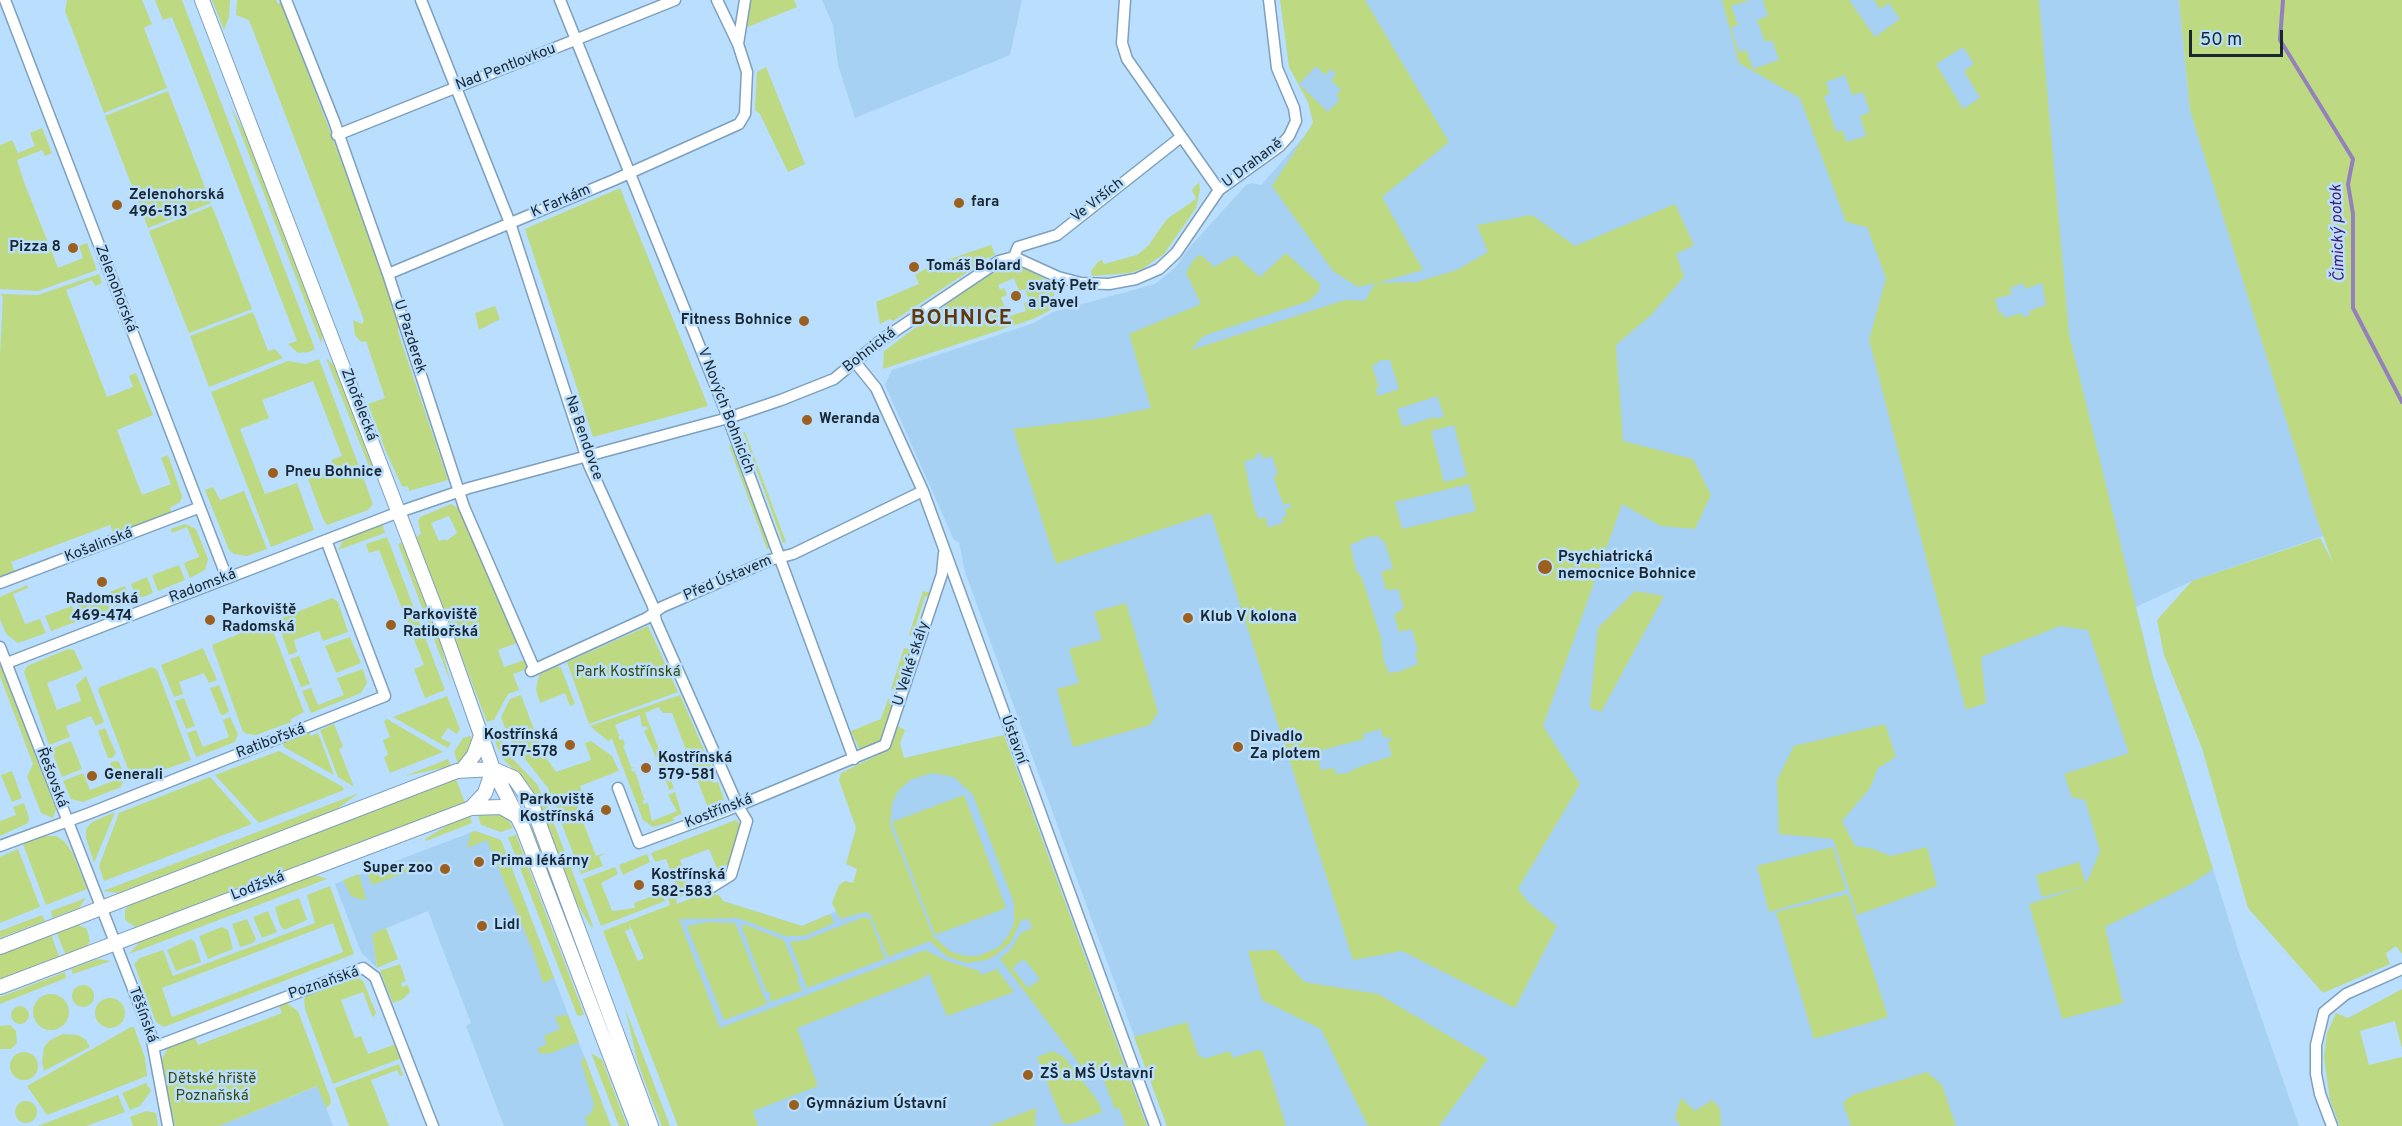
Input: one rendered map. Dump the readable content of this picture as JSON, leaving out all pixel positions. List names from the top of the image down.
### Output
{
  "streets": {
    "street": [
      "Nad Pentlovkou",
      "U Drahaně",
      "Ve Vrších",
      "K Farkám",
      "Zelenohorská",
      "U Pazderek",
      "Bohnická",
      "Zhořelecká",
      "V Nových Bohnicích",
      "Na Bendovce",
      "Košalinská",
      "Před Ústavem",
      "Radomská",
      "U Velké skály",
      "Ústavní",
      "Ratibořská",
      "Řešovská",
      "Kostřínská",
      "Lodžská",
      "Poznaňská",
      "Těšínská"
    ]
  },
  "crossings": [
    ["Nad Pentlovkou", "U Pazderek"],
    ["Nad Pentlovkou", "V Nových Bohnicích"],
    ["Nad Pentlovkou", "Na Bendovce"],
    ["Ve Vrších", "Bohnická"],
    ["K Farkám", "U Pazderek"],
    ["K Farkám", "V Nových Bohnicích"],
    ["K Farkám", "Na Bendovce"],
    ["Zelenohorská", "Košalinská"],
    ["Zelenohorská", "Radomská"],
    ["U Pazderek", "Bohnická"],
    ["U Pazderek", "Před Ústavem"],
    ["Bohnická", "Zhořelecká"],
    ["Bohnická", "V Nových Bohnicích"],
    ["Bohnická", "Na Bendovce"],
    ["Bohnická", "Radomská"],
    ["Bohnická", "Ústavní"],
    ["Zhořelecká", "Radomská"],
    ["V Nových Bohnicích", "Před Ústavem"],
    ["V Nových Bohnicích", "U Velké skály"],
    ["V Nových Bohnicích", "Kostřínská"],
    ["Na Bendovce", "Před Ústavem"],
    ["Na Bendovce", "Kostřínská"],
    ["Před Ústavem", "Ústavní"],
    ["Radomská", "Ratibořská"],
    ["Radomská", "Řešovská"],
    ["U Velké skály", "Ústavní"],
    ["U Velké skály", "Kostřínská"],
    ["Ratibořská", "Řešovská"],
    ["Řešovská", "Lodžská"],
    ["Řešovská", "Těšínská"],
    ["Lodžská", "Těšínská"],
    ["Poznaňská", "Těšínská"]
  ],
  "districts": ["BOHNICE"],
  "water": ["Čimický potok"],
  "parks": ["Park Kostřínská", "Dětské hřiště Poznaňská"],
  "places": [
    "fara",
    "Zelenohorská 496-513",
    "Pizza 8",
    "Tomáš Bolard",
    "svatý Petr a Pavel",
    "Fitness Bohnice",
    "Weranda",
    "Pneu Bohnice",
    "Psychiatrická nemocnice Bohnice",
    "Radomská 469-474",
    "Klub V kolona",
    "Parkoviště Radomská",
    "Parkoviště Ratibořská",
    "Kostřínská 577-578",
    "Divadlo Za plotem",
    "Kostřínská 579-581",
    "Generali",
    "Parkoviště Kostřínská",
    "Prima lékárny",
    "Super zoo",
    "Kostřínská 582-583",
    "Lidl",
    "ZŠ a MŠ Ústavní",
    "Gymnázium Ústavní"
  ],
  "scale_bar": "50 m"
}
